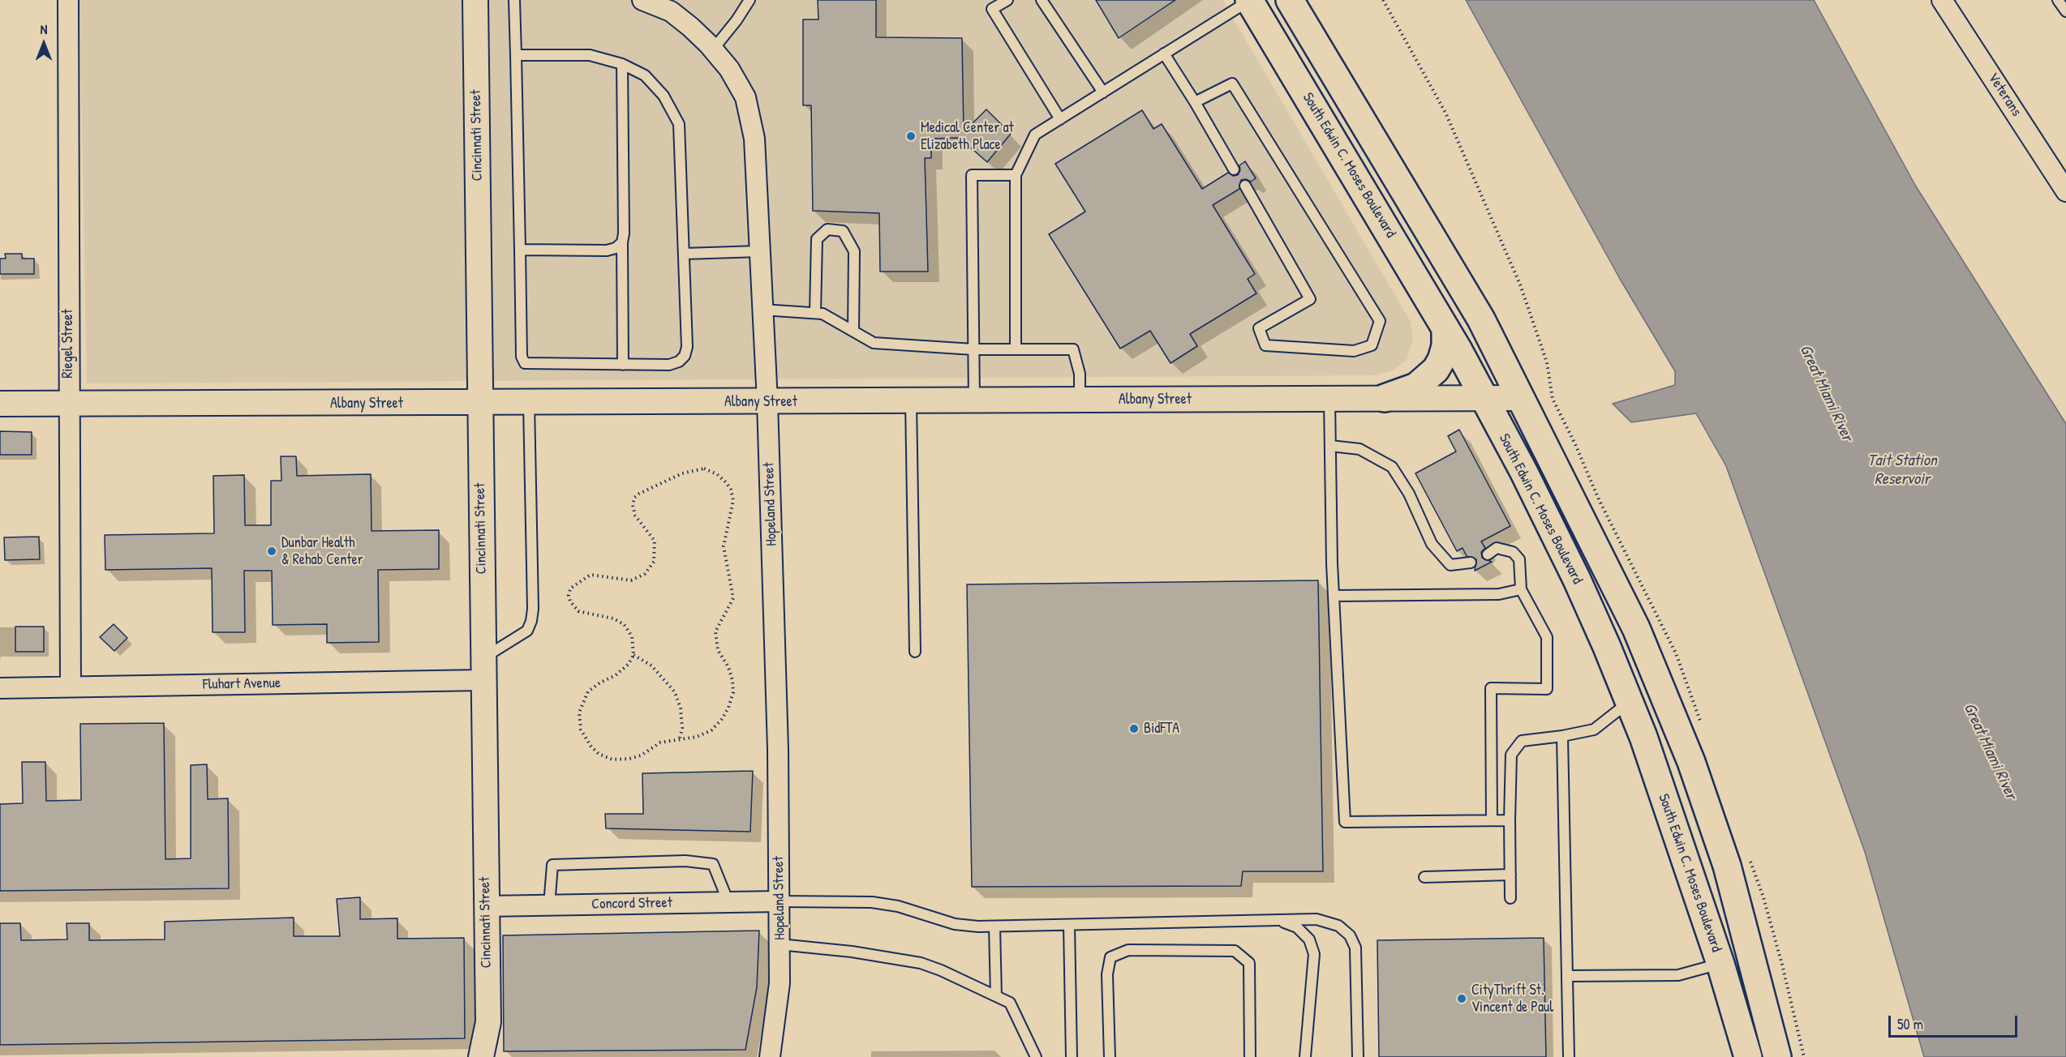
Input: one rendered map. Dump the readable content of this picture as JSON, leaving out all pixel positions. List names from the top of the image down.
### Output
{
  "streets": {
    "main road": ["South Edwin C. Moses Boulevard"],
    "street": [
      "Veterans",
      "Cincinnati Street",
      "Riegel Street",
      "Albany Street",
      "Hopeland Street",
      "Fluhart Avenue",
      "Concord Street"
    ]
  },
  "crossings": [
    ["Cincinnati Street", "Albany Street"],
    ["Cincinnati Street", "Fluhart Avenue"],
    ["Cincinnati Street", "Concord Street"],
    ["South Edwin C. Moses Boulevard", "Albany Street"],
    ["Riegel Street", "Albany Street"],
    ["Riegel Street", "Fluhart Avenue"],
    ["Albany Street", "Hopeland Street"],
    ["Hopeland Street", "Concord Street"]
  ],
  "water": ["Great Miami River", "Tait Station Reservoir"],
  "places": [
    "Medical Center at Elizabeth Place",
    "Dunbar Health & Rehab Center",
    "BidFTA",
    "CityThrift St. Vincent de Paul"
  ],
  "scale_bar": "50 m",
  "north": "top"
}
